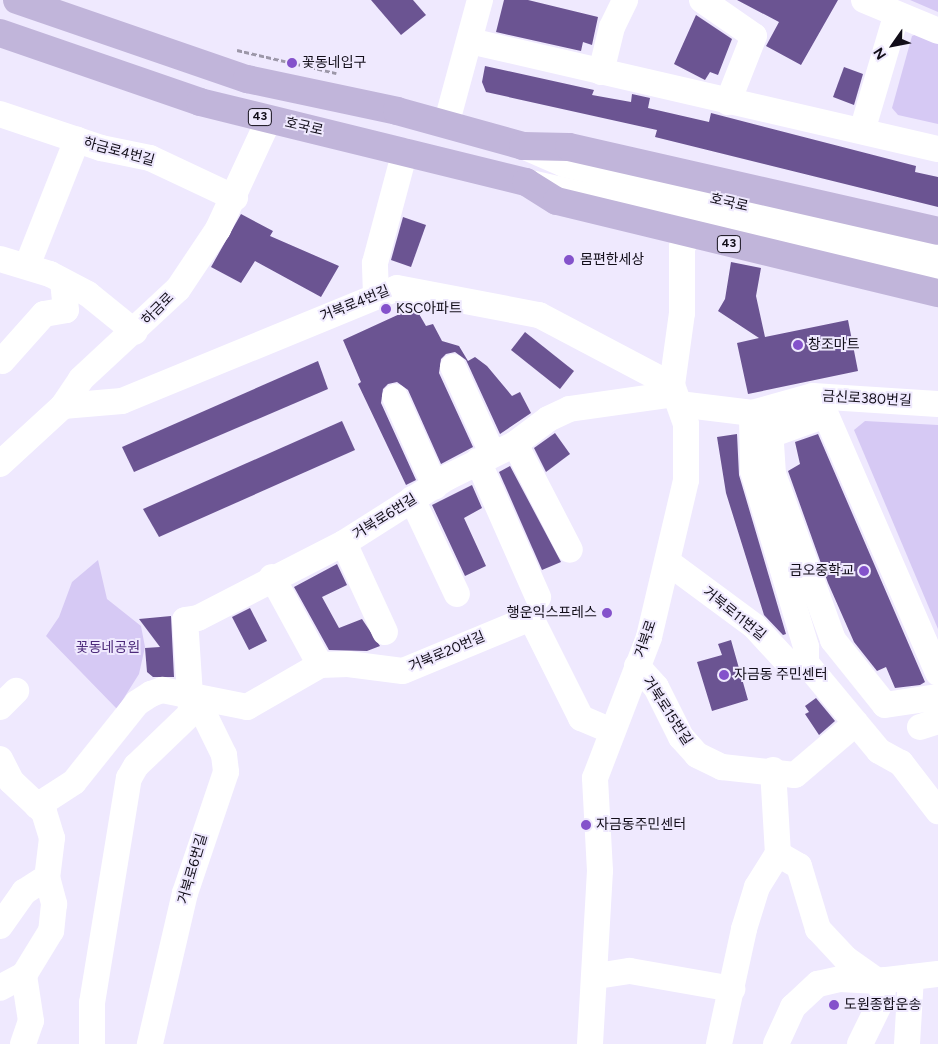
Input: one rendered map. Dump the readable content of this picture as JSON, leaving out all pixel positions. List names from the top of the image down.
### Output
{
  "streets": {
    "main road": ["43", "호국로"],
    "street": [
      "하금로4번길",
      "거북로4번길",
      "하금로",
      "금신로380번길",
      "거북로6번길",
      "거북로11번길",
      "거북로",
      "거북로20번길",
      "거북로15번길"
    ]
  },
  "crossings": [
    ["호국로", "하금로"],
    ["호국로", "거북로"],
    ["하금로4번길", "하금로"],
    ["거북로4번길", "하금로"],
    ["거북로4번길", "금신로380번길"],
    ["거북로4번길", "거북로6번길"],
    ["거북로4번길", "거북로"],
    ["금신로380번길", "거북로6번길"],
    ["금신로380번길", "거북로"],
    ["거북로6번길", "거북로"],
    ["거북로6번길", "거북로20번길"],
    ["거북로11번길", "거북로"],
    ["거북로", "거북로20번길"],
    ["거북로", "거북로15번길"]
  ],
  "parks": ["꽃동네공원"],
  "places": [
    "꽃동네입구",
    "몸편한세상",
    "KSC아파트",
    "창조마트",
    "금오중학교",
    "행운익스프레스",
    "자금동 주민센터",
    "자금동주민센터",
    "도원종합운송"
  ],
  "north": "bottom left"
}
